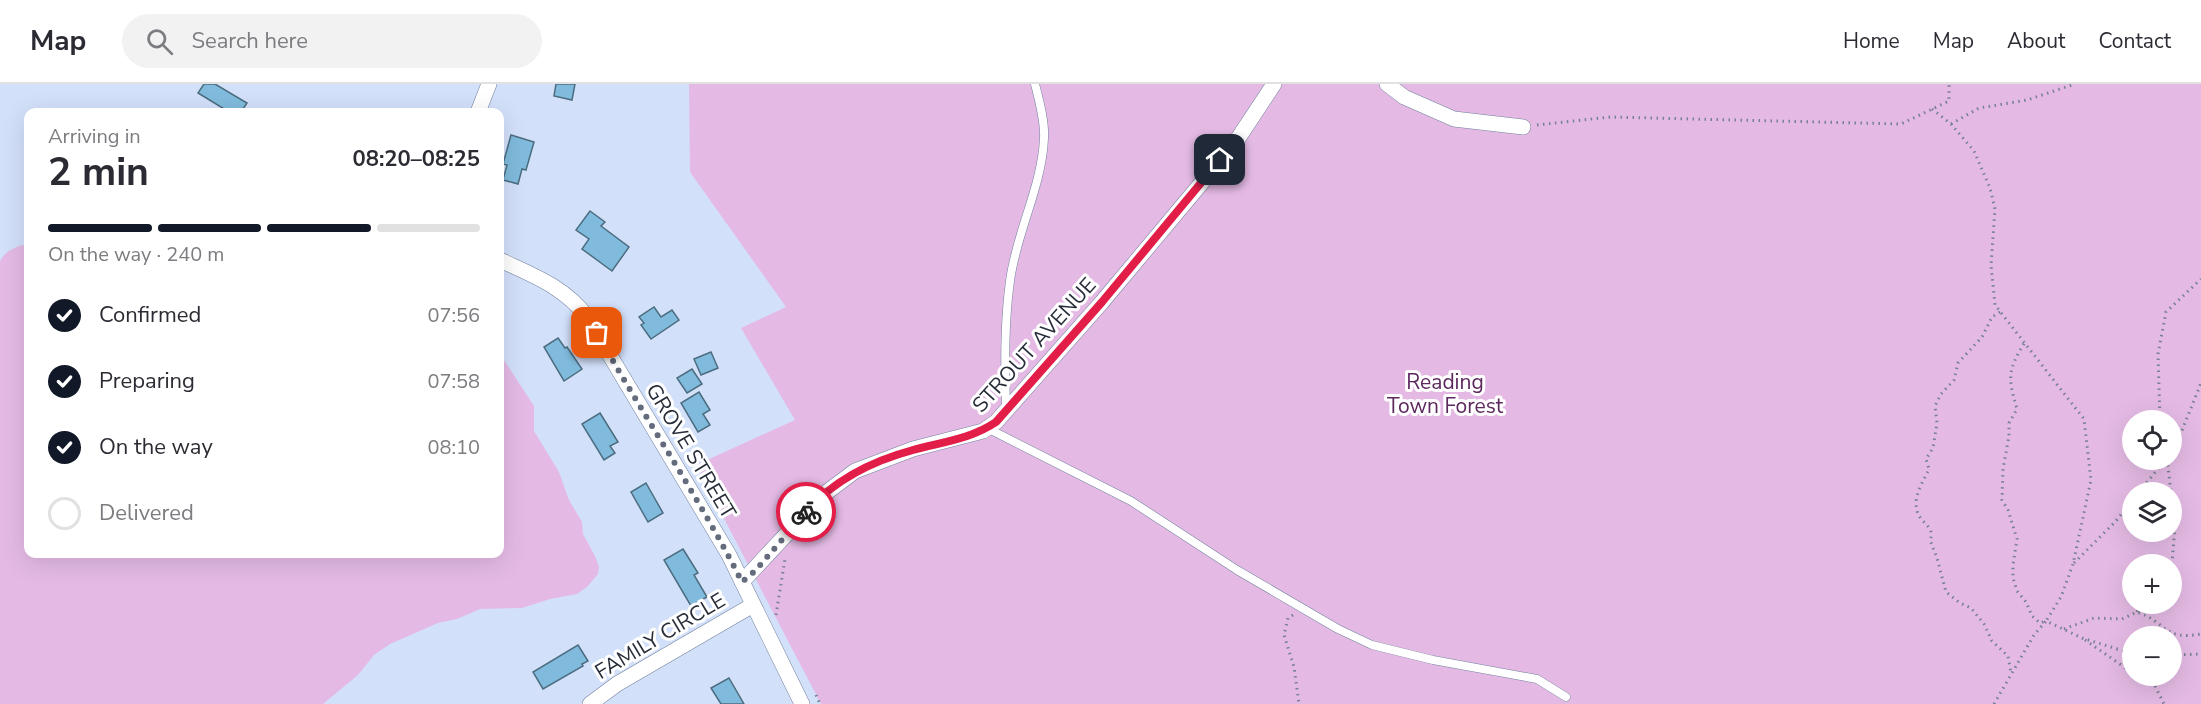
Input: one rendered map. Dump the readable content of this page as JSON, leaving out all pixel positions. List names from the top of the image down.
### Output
{
  "streets": {
    "street": ["STROUT AVENUE", "GROVE STREET", "FAMILY CIRCLE"]
  },
  "crossings": [
    ["STROUT AVENUE", "GROVE STREET"],
    ["GROVE STREET", "FAMILY CIRCLE"]
  ],
  "parks": ["Reading Town Forest"],
  "page": {
    "header": "Map",
    "search": "Search here",
    "nav": [
      "Home",
      "Map",
      "About",
      "Contact"
    ],
    "heading": ["2 min", "Arriving in", "08:20–08:25"],
    "bar": "On the way · 240 m",
    "list": [
      ["Confirmed", "07:56"],
      ["Preparing", "07:58"],
      ["On the way", "08:10"],
      "Delivered"
    ],
    "map_buttons": ["+", "−"]
  }
}
